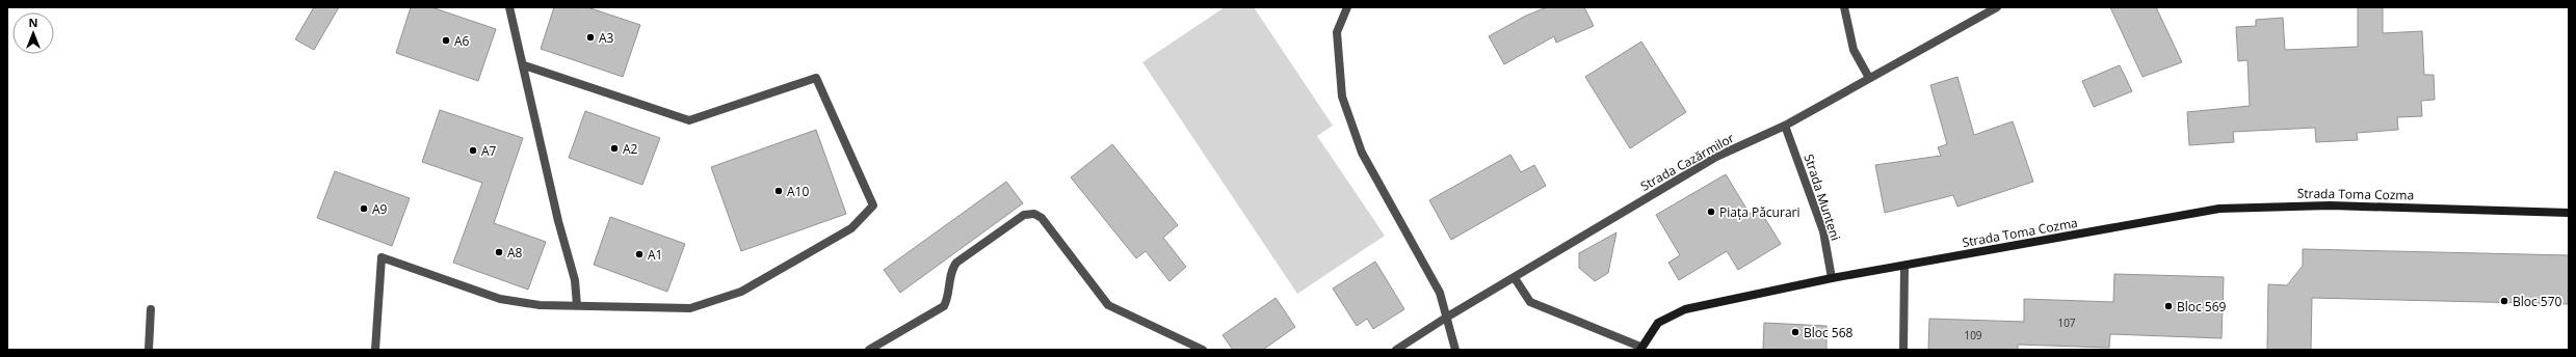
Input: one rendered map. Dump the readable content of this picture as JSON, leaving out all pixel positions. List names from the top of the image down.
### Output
{
  "streets": {
    "street": ["Strada Cazărmilor", "Strada Toma Cozma", "Strada Munteni"]
  },
  "crossings": [
    ["Strada Cazărmilor", "Strada Toma Cozma"],
    ["Strada Cazărmilor", "Strada Munteni"],
    ["Strada Toma Cozma", "Strada Munteni"]
  ],
  "places": [
    "A3",
    "A6",
    "A2",
    "A7",
    "A10",
    "A9",
    "Piața Păcurari",
    "A8",
    "A1",
    "Bloc 570",
    "Bloc 569",
    "Bloc 568"
  ],
  "house_numbers": ["107", "109"],
  "north": "top"
}
